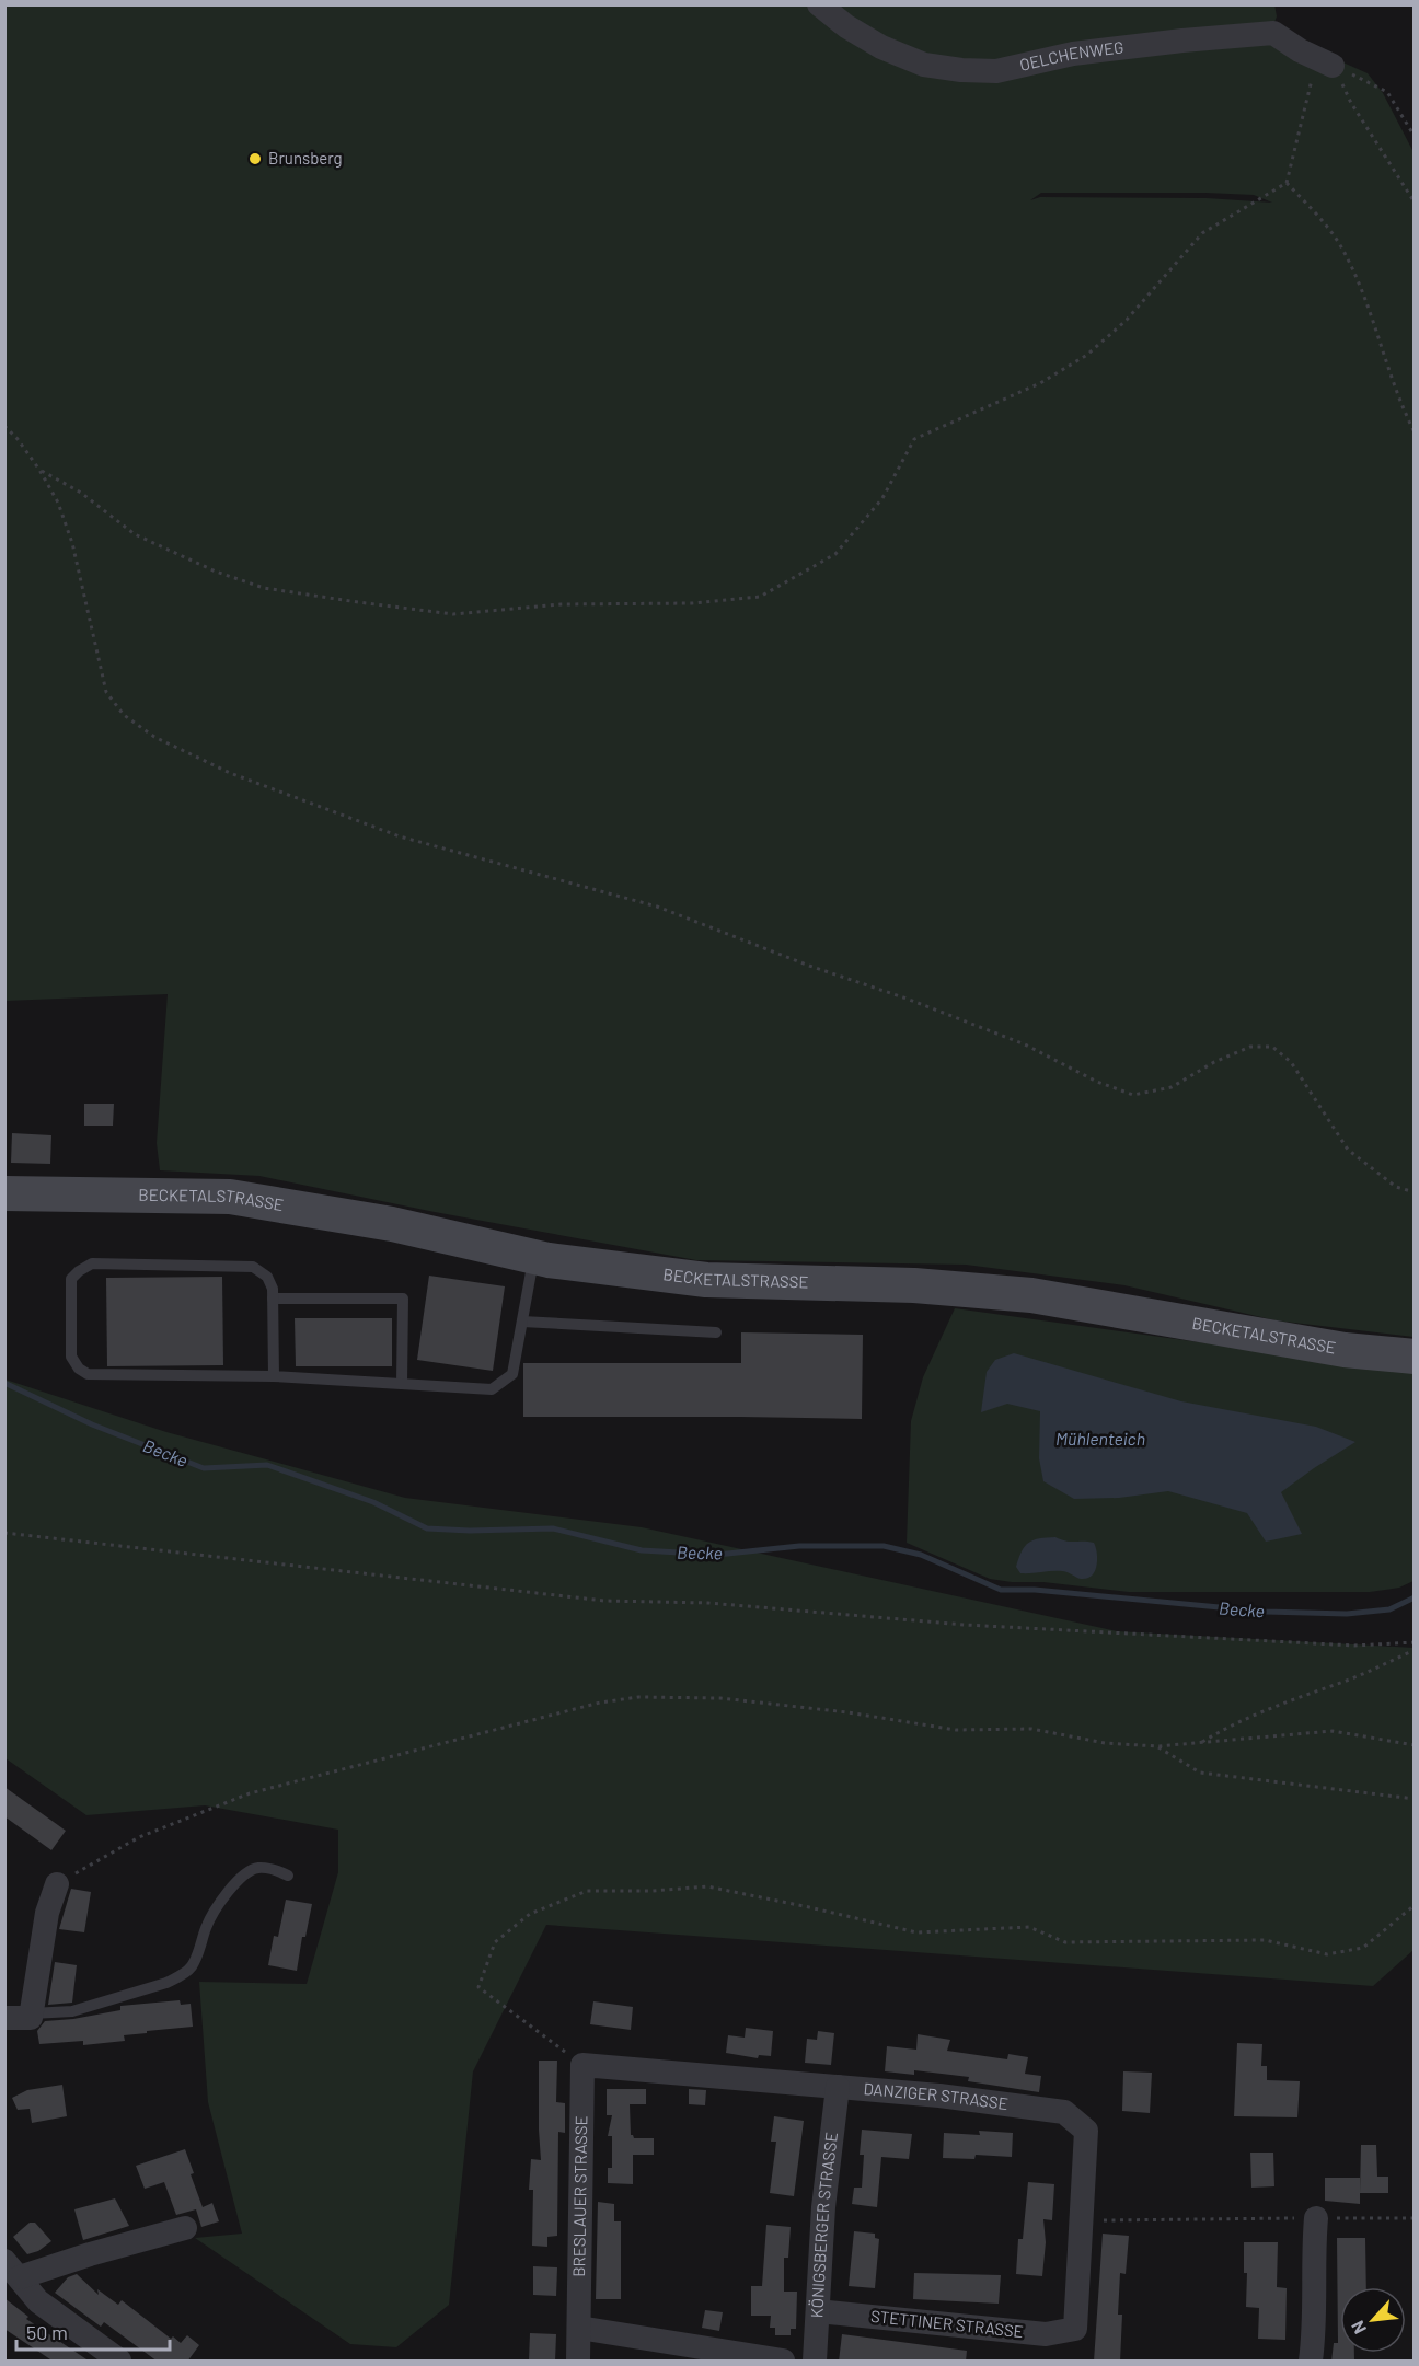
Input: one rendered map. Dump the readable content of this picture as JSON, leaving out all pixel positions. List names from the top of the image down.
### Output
{
  "streets": {
    "main road": ["BECKETALSTRASSE"],
    "street": [
      "OELCHENWEG",
      "DANZIGER STRASSE",
      "BRESLAUER STRASSE",
      "KÖNIGSBERGER STRASSE",
      "STETTINER STRASSE"
    ]
  },
  "crossings": [
    ["DANZIGER STRASSE", "BRESLAUER STRASSE"],
    ["DANZIGER STRASSE", "KÖNIGSBERGER STRASSE"],
    ["DANZIGER STRASSE", "STETTINER STRASSE"],
    ["KÖNIGSBERGER STRASSE", "STETTINER STRASSE"]
  ],
  "water": ["Mühlenteich", "Becke"],
  "places": ["Brunsberg"],
  "scale_bar": "50 m",
  "north": "bottom left"
}
